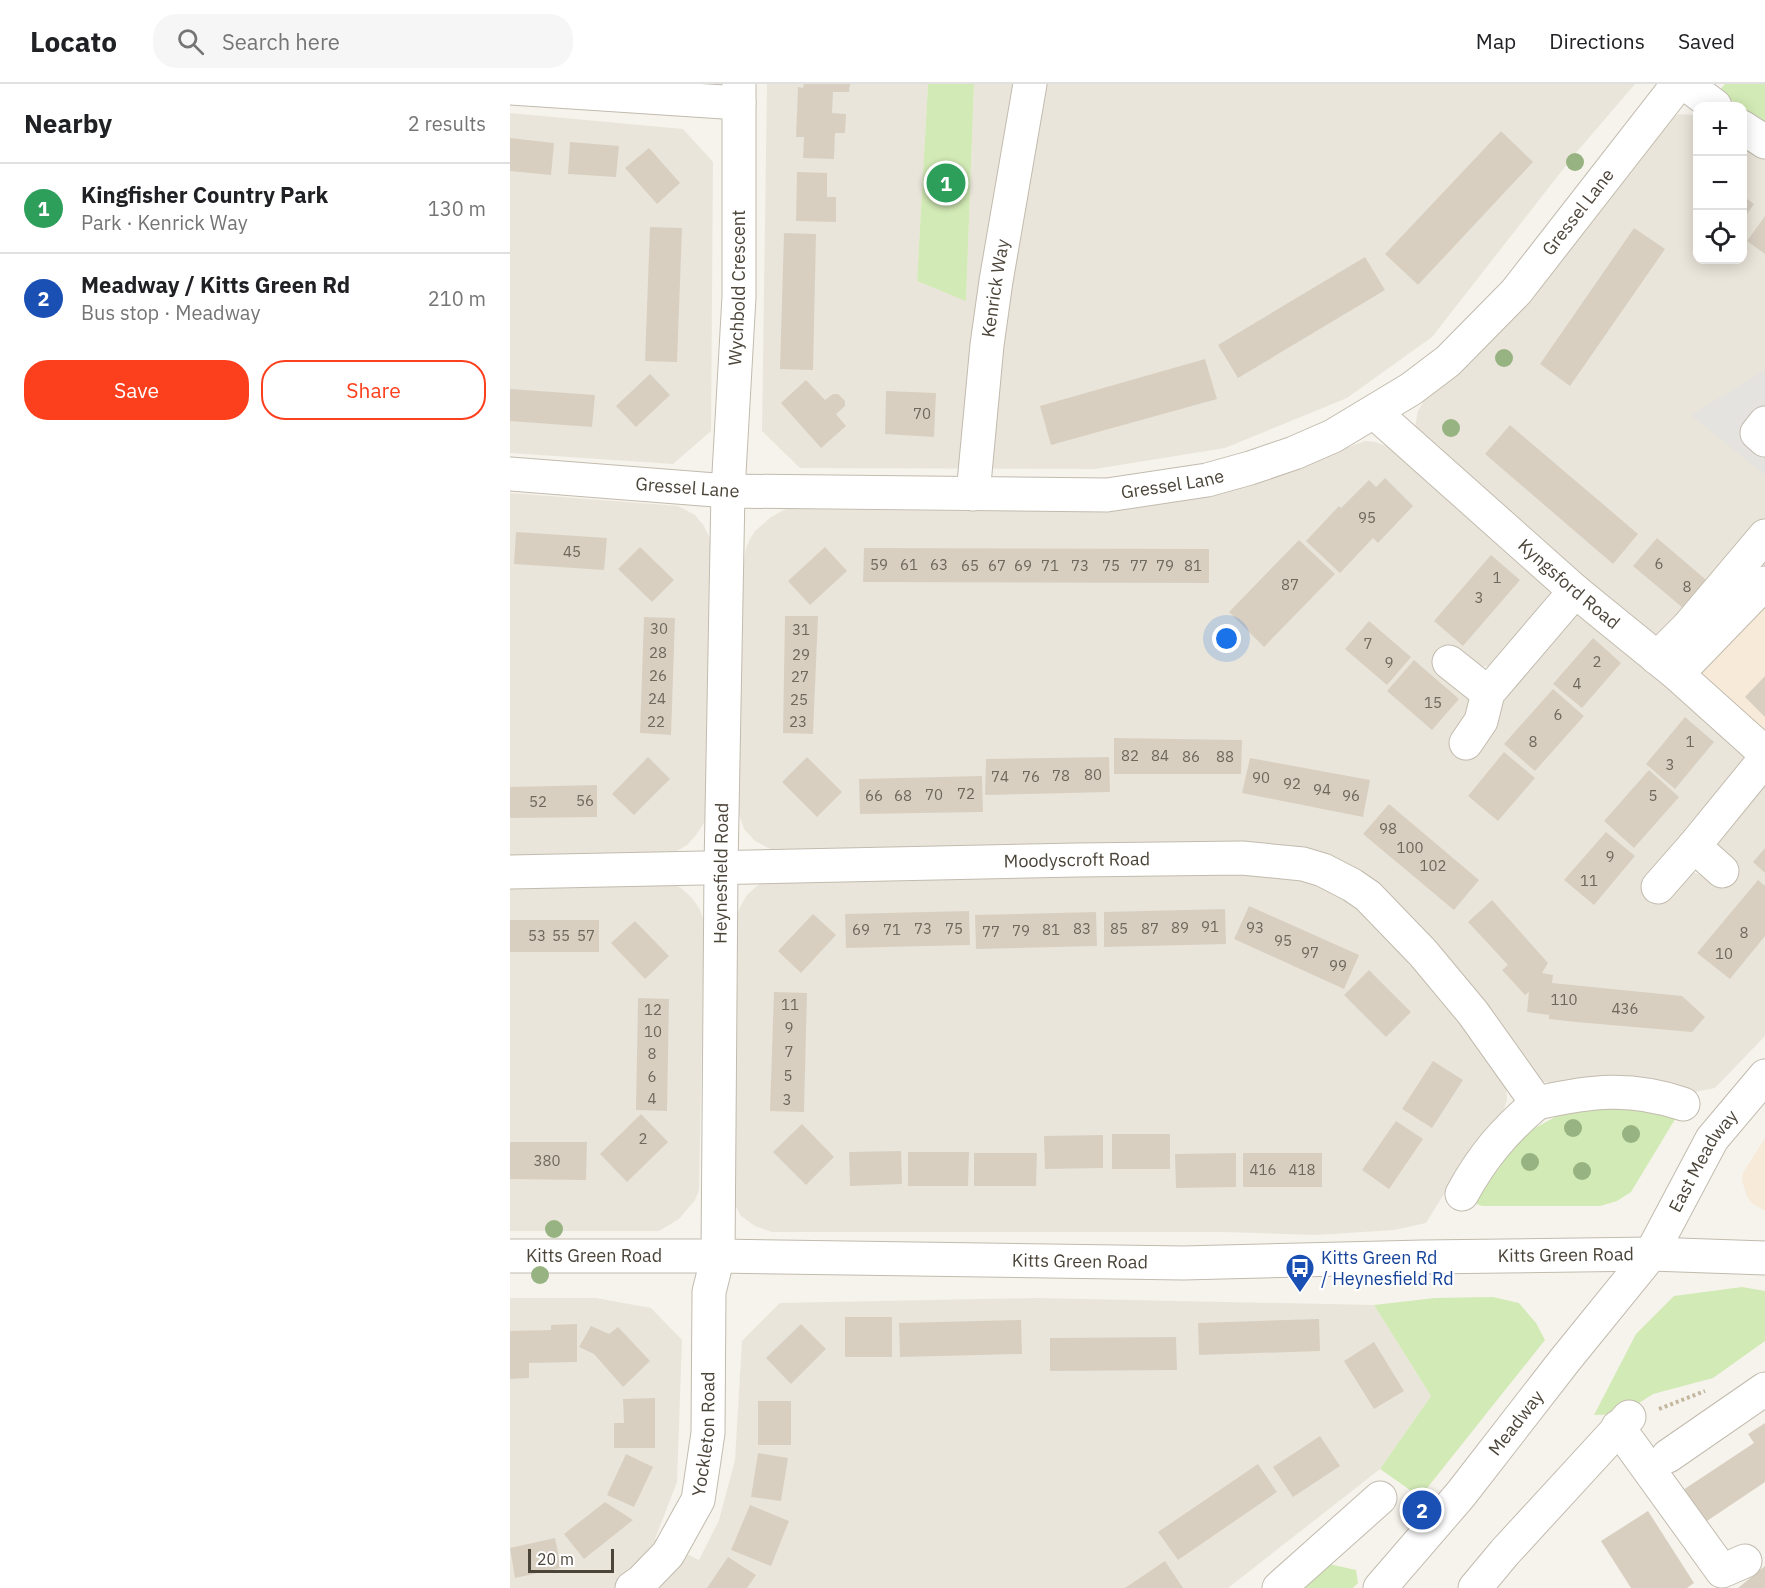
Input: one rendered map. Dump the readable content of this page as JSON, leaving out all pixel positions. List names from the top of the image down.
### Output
{
  "streets": {
    "street": [
      "Gressel Lane",
      "Wychbold Crescent",
      "Kenrick Way",
      "Kyngsford Road",
      "Moodyscroft Road",
      "Heynesfield Road",
      "East Meadway",
      "Kitts Green Road",
      "Meadway",
      "Yockleton Road"
    ]
  },
  "crossings": [
    ["Gressel Lane", "Wychbold Crescent"],
    ["Gressel Lane", "Kenrick Way"],
    ["Gressel Lane", "Kyngsford Road"],
    ["Gressel Lane", "Heynesfield Road"],
    ["Wychbold Crescent", "Heynesfield Road"],
    ["Moodyscroft Road", "Heynesfield Road"],
    ["Heynesfield Road", "Kitts Green Road"],
    ["Heynesfield Road", "Yockleton Road"],
    ["East Meadway", "Kitts Green Road"],
    ["East Meadway", "Meadway"],
    ["Kitts Green Road", "Meadway"],
    ["Kitts Green Road", "Yockleton Road"]
  ],
  "places": {
    "bus stop": ["Kitts Green Rd / Heynesfield Rd"]
  },
  "house_numbers": [
    "70",
    "95",
    "45",
    "6",
    "59",
    "61",
    "63",
    "65",
    "67",
    "69",
    "71",
    "73",
    "75",
    "77",
    "79",
    "81",
    "1",
    "87",
    "8",
    "3",
    "30",
    "31",
    "7",
    "28",
    "29",
    "2",
    "9",
    "26",
    "27",
    "4",
    "24",
    "25",
    "15",
    "6",
    "22",
    "23",
    "8",
    "1",
    "82",
    "84",
    "86",
    "88",
    "3",
    "80",
    "78",
    "74",
    "76",
    "90",
    "92",
    "94",
    "72",
    "70",
    "66",
    "68",
    "96",
    "5",
    "56",
    "52",
    "98",
    "100",
    "9",
    "102",
    "11",
    "91",
    "89",
    "93",
    "73",
    "75",
    "83",
    "85",
    "87",
    "69",
    "71",
    "81",
    "79",
    "77",
    "8",
    "53",
    "55",
    "57",
    "95",
    "97",
    "10",
    "99",
    "110",
    "11",
    "436",
    "12",
    "9",
    "10",
    "7",
    "8",
    "5",
    "6",
    "4",
    "3",
    "2",
    "380",
    "416",
    "418"
  ],
  "scale_bar": "20 m",
  "page": {
    "header": "Locato",
    "search": "Search here",
    "nav": ["Map", "Directions", "Saved"],
    "heading": ["Nearby", "2 results"],
    "map_buttons": ["+", "−"],
    "pins": ["1", "2"],
    "list": [
      {
        "mark": "1",
        "name": "Kingfisher Country Park",
        "note": "Park · Kenrick Way",
        "value": "130 m"
      },
      {
        "mark": "2",
        "name": "Meadway / Kitts Green Rd",
        "note": "Bus stop · Meadway",
        "value": "210 m"
      }
    ],
    "buttons": ["Save", "Share"],
    "scale": "20 m"
  }
}
